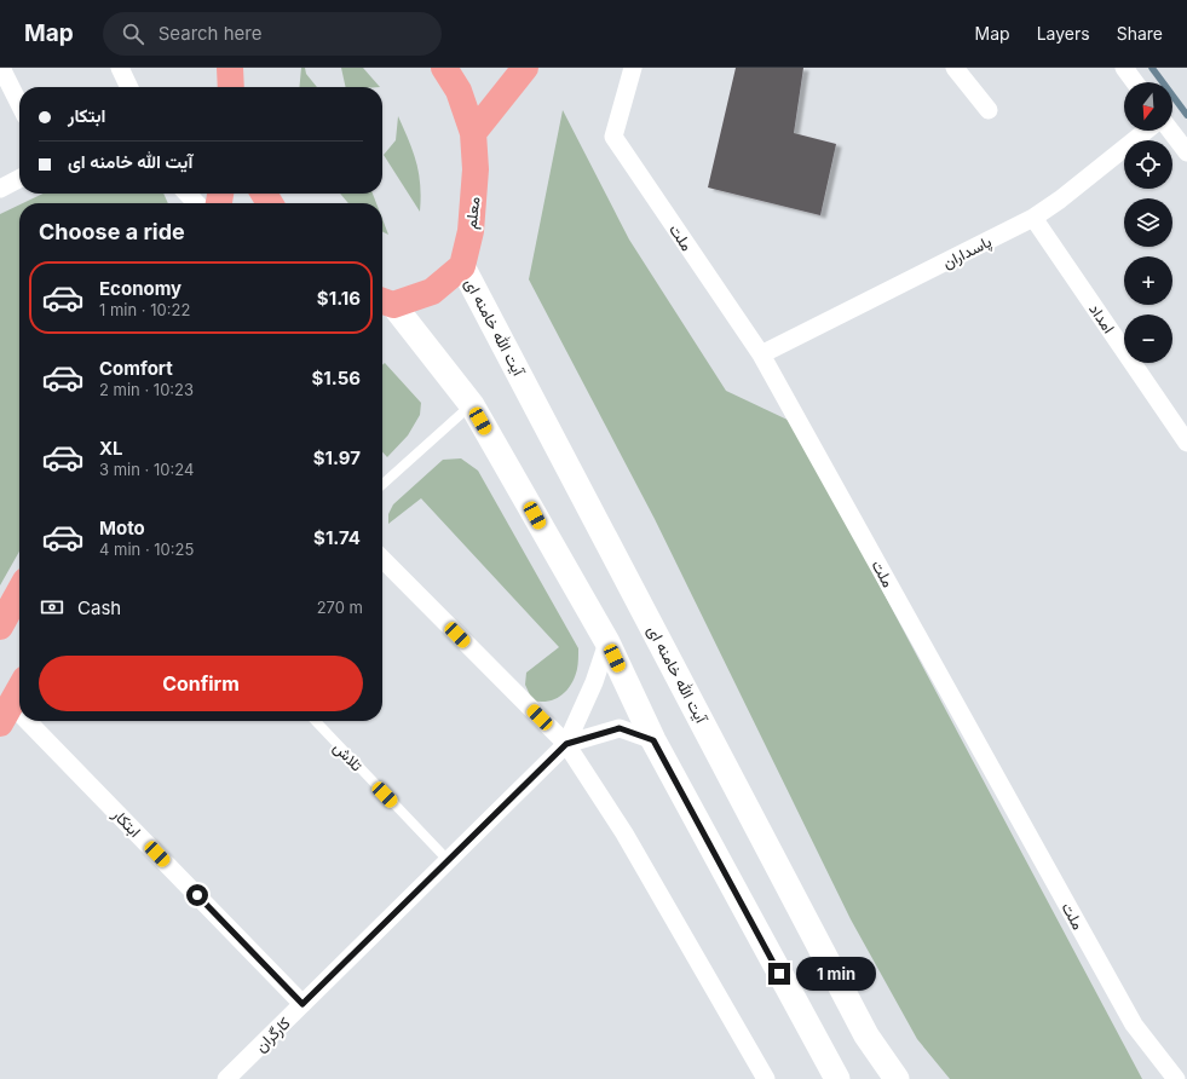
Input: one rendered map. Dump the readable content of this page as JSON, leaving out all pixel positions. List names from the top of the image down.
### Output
{
  "streets": {
    "main road": ["معلم", "آیت الله خامنه ای"],
    "street": [
      "ملت",
      "پاسداران",
      "امداد",
      "ابتکار",
      "کارگران"
    ],
    "lane": ["تلاش"]
  },
  "crossings": [
    ["معلم", "آیت الله خامنه ای"],
    ["ملت", "پاسداران"],
    ["پاسداران", "امداد"],
    ["تلاش", "کارگران"],
    ["ابتکار", "کارگران"]
  ],
  "north": "bottom",
  "page": {
    "header": "Map",
    "search": "Search here",
    "nav": ["Map", "Layers", "Share"],
    "map_buttons": ["+", "−"],
    "banner": ["ابتکار", "آیت الله خامنه ای"],
    "heading": "Choose a ride",
    "list": [
      {
        "name": "Economy",
        "note": "1 min · 10:22",
        "value": "$1.16"
      },
      {
        "name": "Comfort",
        "note": "2 min · 10:23",
        "value": "$1.56"
      },
      {
        "name": "XL",
        "note": "3 min · 10:24",
        "value": "$1.97"
      },
      {
        "name": "Moto",
        "note": "4 min · 10:25",
        "value": "$1.74"
      }
    ],
    "pay": ["Cash", "270 m"],
    "buttons": "Confirm",
    "bubble": "1 min"
  }
}
